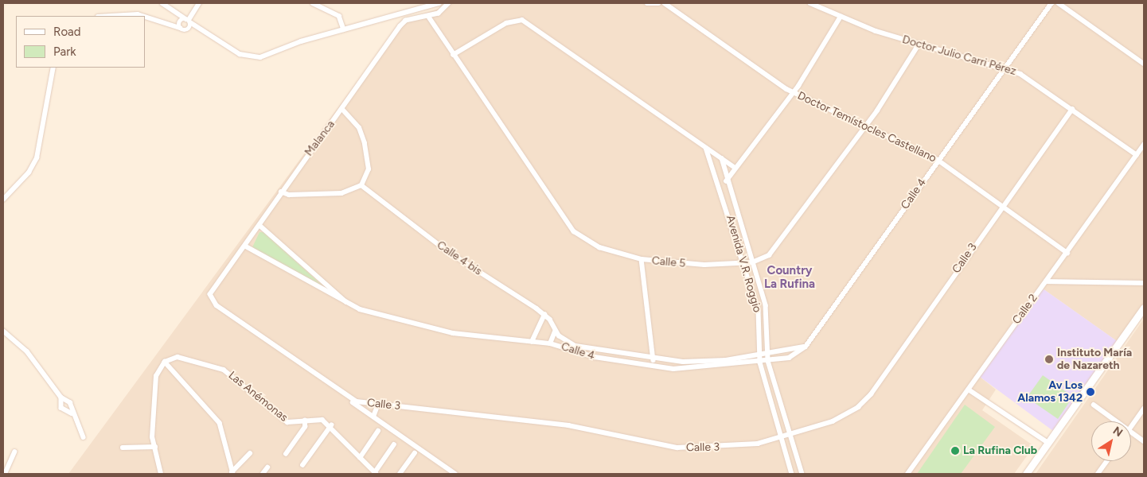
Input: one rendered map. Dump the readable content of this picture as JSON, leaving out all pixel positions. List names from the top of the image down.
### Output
{
  "streets": {
    "street": [
      "Doctor Julio Carri Pérez",
      "Doctor Temístocles Castellano",
      "Malanca",
      "Calle 4",
      "Calle 4 bis",
      "Calle 3",
      "Calle 5",
      "Avenida V.R. Roggio",
      "Calle 2",
      "Las Anémonas"
    ]
  },
  "crossings": [
    ["Doctor Julio Carri Pérez", "Calle 4"],
    ["Doctor Julio Carri Pérez", "Calle 3"],
    ["Doctor Julio Carri Pérez", "Calle 5"],
    ["Doctor Julio Carri Pérez", "Calle 2"],
    ["Doctor Temístocles Castellano", "Calle 4"],
    ["Doctor Temístocles Castellano", "Calle 3"],
    ["Doctor Temístocles Castellano", "Calle 5"],
    ["Doctor Temístocles Castellano", "Calle 2"],
    ["Malanca", "Calle 4"],
    ["Malanca", "Calle 3"],
    ["Malanca", "Calle 5"],
    ["Calle 4", "Calle 4 bis"],
    ["Calle 4", "Avenida V.R. Roggio"],
    ["Calle 3", "Avenida V.R. Roggio"],
    ["Calle 5", "Avenida V.R. Roggio"]
  ],
  "districts": ["Country La Rufina"],
  "places": ["Instituto María de Nazareth", "Av Los Alamos 1342", "La Rufina Club"],
  "legend": ["Road", "Park"],
  "north": "top right"
}
